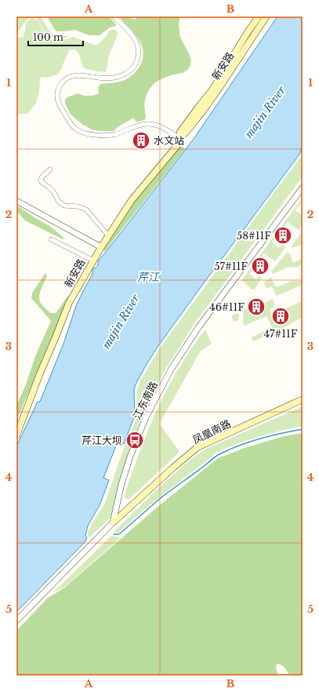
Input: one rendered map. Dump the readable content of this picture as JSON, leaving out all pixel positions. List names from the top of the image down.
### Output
{
  "streets": {
    "main road": ["新安路", "凤凰南路"],
    "street": ["江东南路"]
  },
  "crossings": [
    ["江东南路", "凤凰南路"]
  ],
  "water": ["majin River", "芹江"],
  "places": {
    "building": [
      "水文站",
      "58#11F",
      "57#11F",
      "46#11F",
      "47#11F"
    ],
    "bus stop": ["芹江大坝"]
  },
  "scale_bar": "100 m",
  "grid": {
    "columns": ["A", "B"],
    "rows": [
      "1",
      "2",
      "3",
      "4",
      "5"
    ]
  }
}
